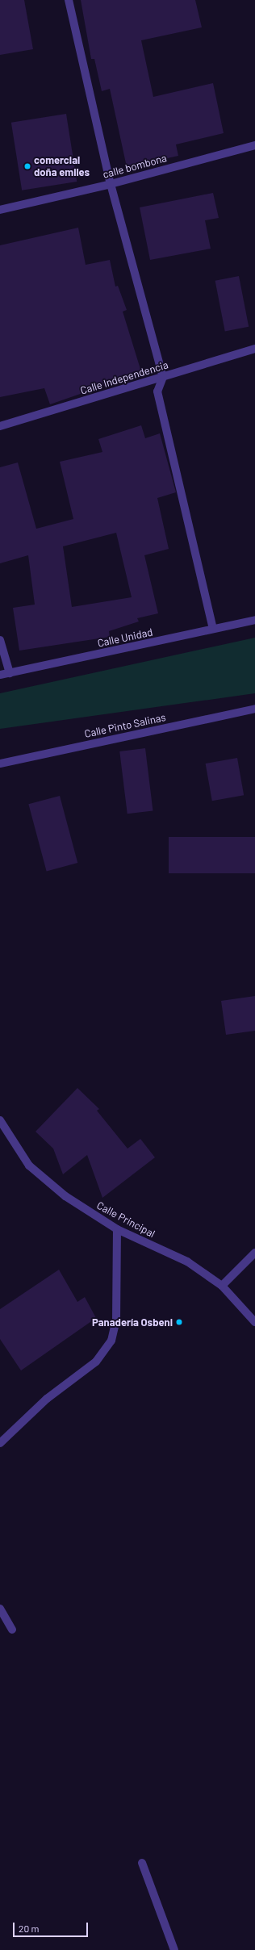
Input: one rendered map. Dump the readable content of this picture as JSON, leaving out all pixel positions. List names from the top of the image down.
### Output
{
  "streets": {
    "street": [
      "calle bombona",
      "Calle Independencia",
      "Calle Unidad",
      "Calle Pinto Salinas",
      "Calle Principal"
    ]
  },
  "places": ["comercial doña emiles", "Panadería Osbeni"],
  "scale_bar": "20 m"
}
